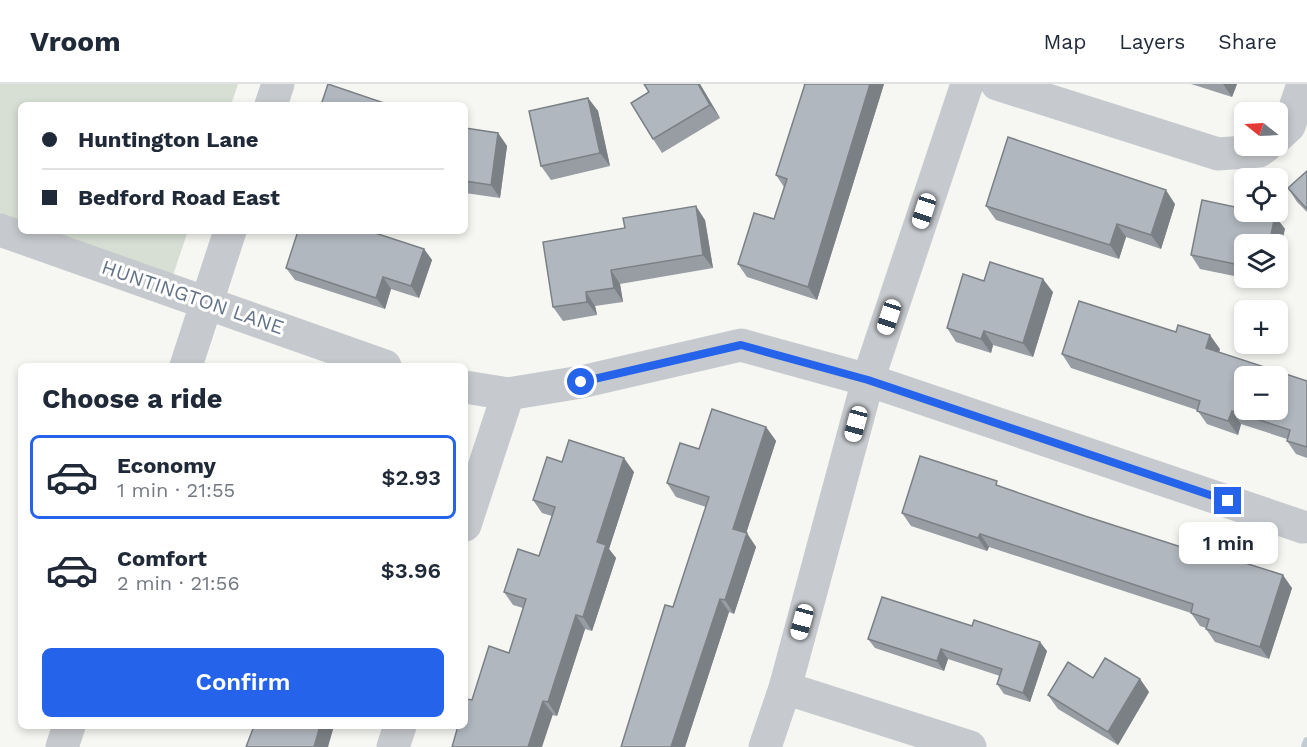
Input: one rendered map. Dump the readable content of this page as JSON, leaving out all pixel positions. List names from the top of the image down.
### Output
{
  "streets": {
    "street": ["HUNTINGTON LANE"]
  },
  "north": "left",
  "page": {
    "header": "Vroom",
    "nav": ["Map", "Layers", "Share"],
    "map_buttons": ["+", "−"],
    "banner": ["Huntington Lane", "Bedford Road East"],
    "heading": "Choose a ride",
    "list": [
      {
        "name": "Economy",
        "note": "1 min · 21:55",
        "value": "$2.93"
      },
      {
        "name": "Comfort",
        "note": "2 min · 21:56",
        "value": "$3.96"
      }
    ],
    "bubble": "1 min",
    "buttons": "Confirm"
  }
}
